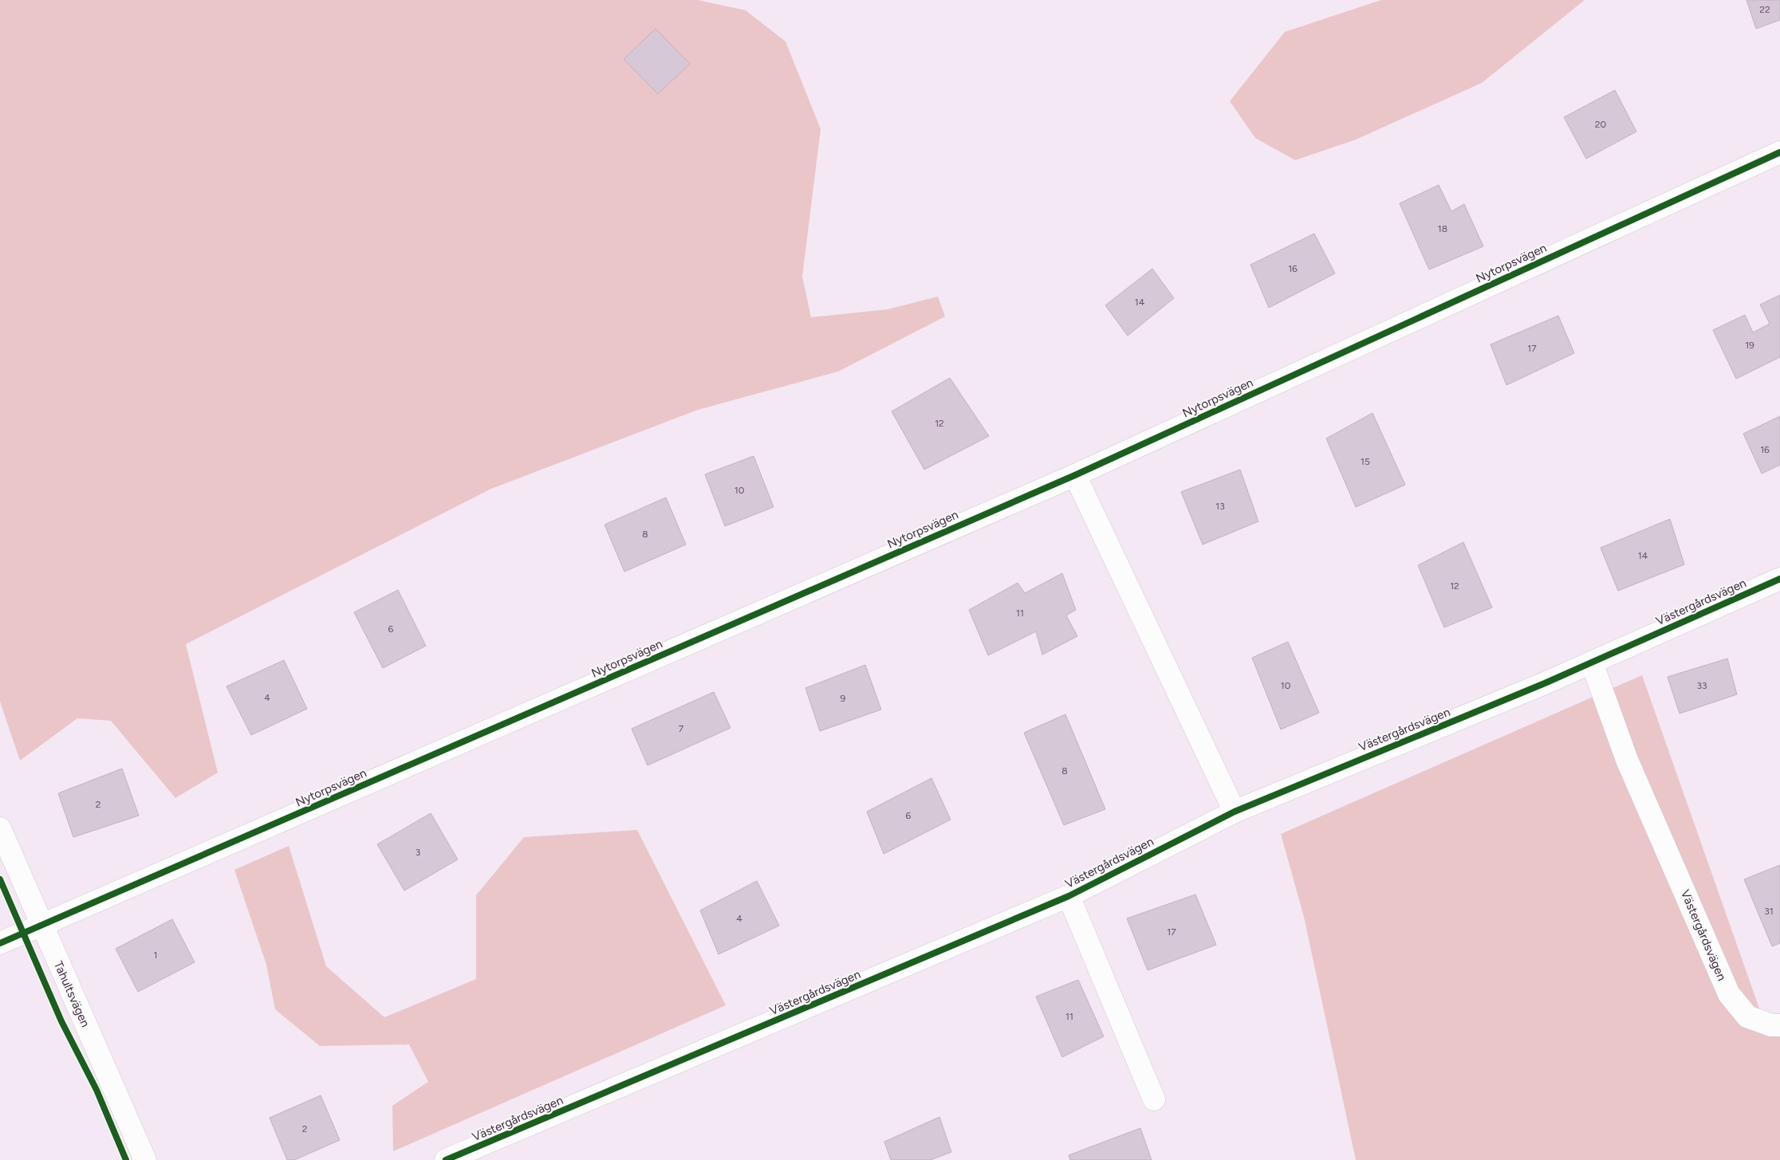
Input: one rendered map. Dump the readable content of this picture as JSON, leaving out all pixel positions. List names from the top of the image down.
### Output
{
  "streets": {
    "street": ["Nytorpsvägen", "Västergårdsvägen", "Tahultsvägen"]
  },
  "crossings": [
    ["Nytorpsvägen", "Tahultsvägen"]
  ],
  "house_numbers": [
    "22",
    "20",
    "18",
    "16",
    "14",
    "19",
    "17",
    "12",
    "16",
    "15",
    "10",
    "13",
    "8",
    "14",
    "12",
    "11",
    "6",
    "10",
    "33",
    "4",
    "9",
    "7",
    "8",
    "2",
    "6",
    "3",
    "31",
    "4",
    "17",
    "1",
    "11",
    "2"
  ]
}
